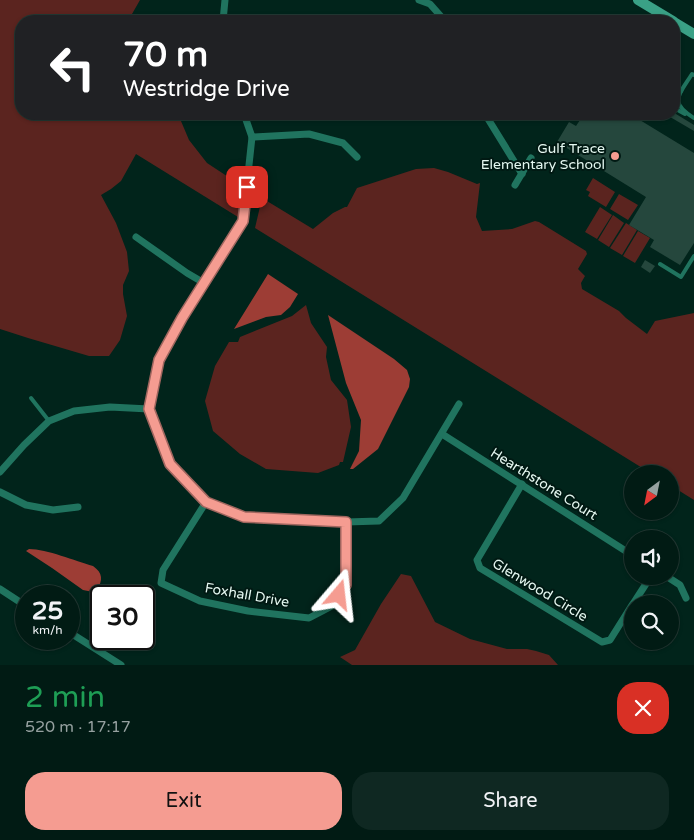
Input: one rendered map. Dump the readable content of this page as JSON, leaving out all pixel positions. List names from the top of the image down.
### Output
{
  "streets": {
    "street": ["Hearthstone Court", "Glenwood Circle", "Foxhall Drive"]
  },
  "crossings": [
    ["Hearthstone Court", "Glenwood Circle"]
  ],
  "places": ["Gulf Trace Elementary School"],
  "north": "bottom left",
  "page": {
    "turn": ["70 m", "Westridge Drive"],
    "speed": "25 km/h",
    "limit": "30",
    "heading": ["2 min", "520 m · 17:17"],
    "buttons": ["Exit", "Share"]
  }
}
